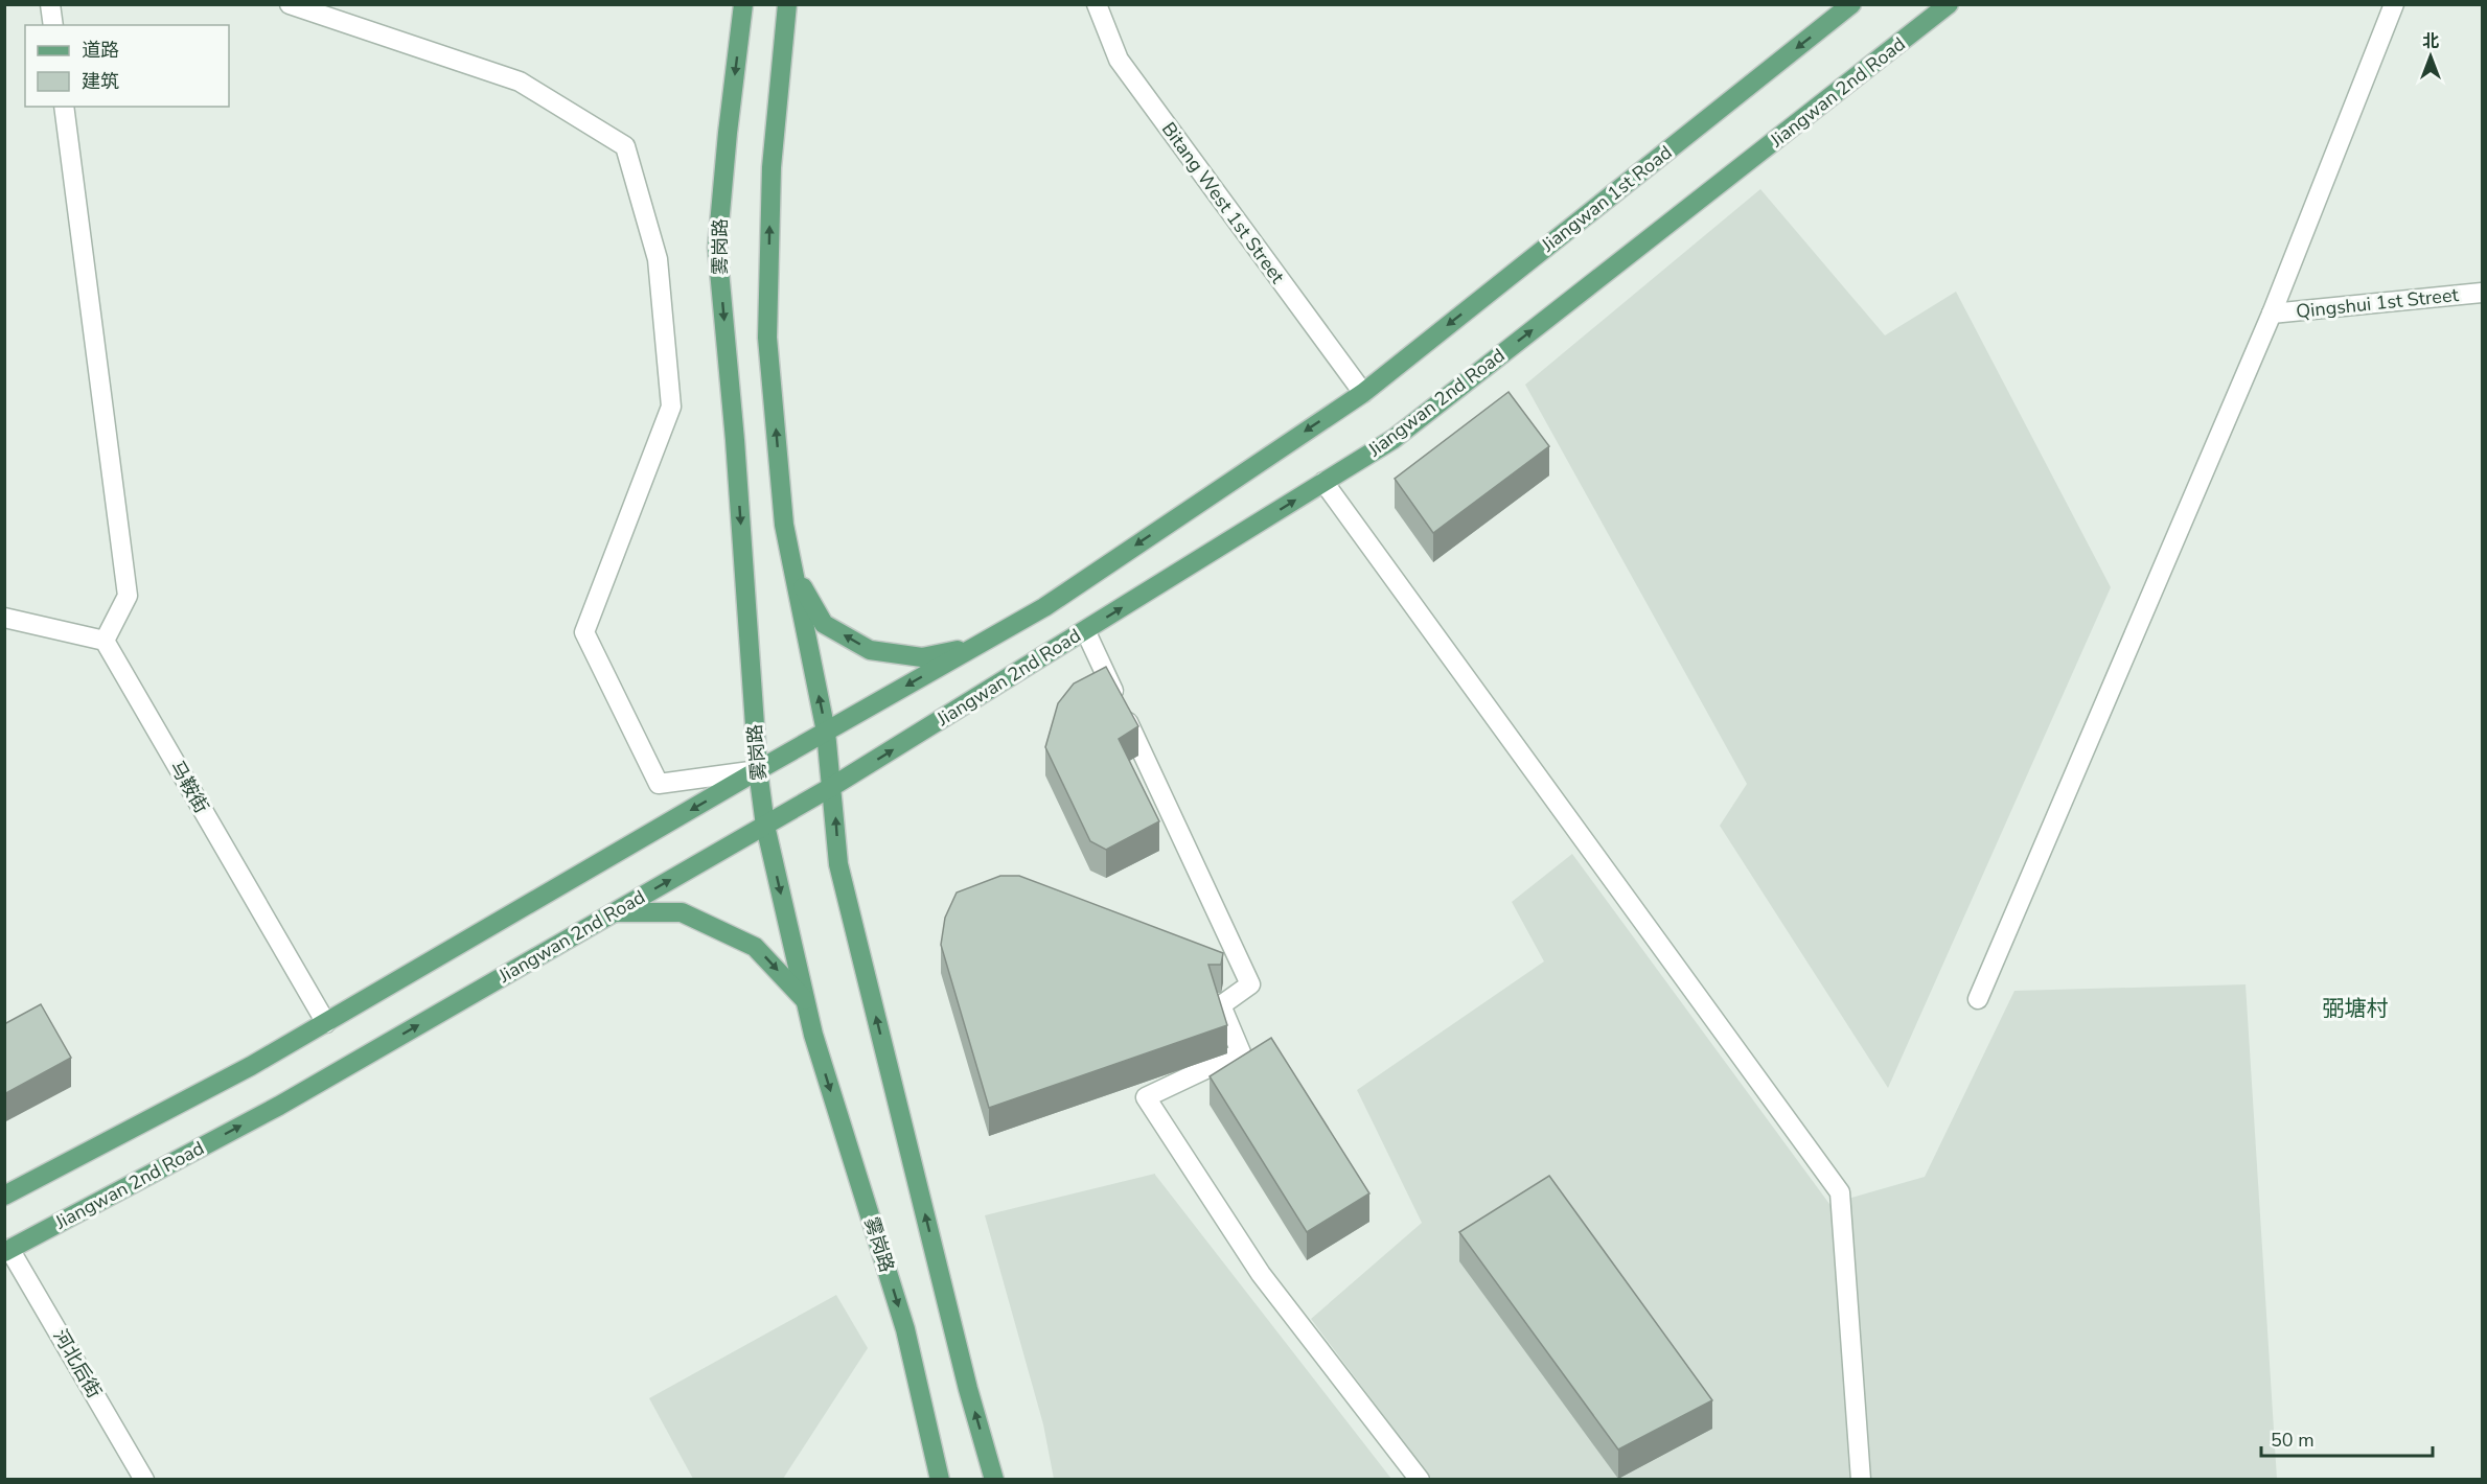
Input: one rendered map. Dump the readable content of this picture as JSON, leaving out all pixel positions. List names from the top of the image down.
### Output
{
  "streets": {
    "main road": ["Jiangwan 2nd Road", "Jiangwan 1st Road", "雾岗路"],
    "street": [
      "Bitang West 1st Street",
      "Qingshui 1st Street",
      "马鞍街",
      "河北后街"
    ]
  },
  "crossings": [
    ["Jiangwan 2nd Road", "雾岗路"],
    ["Jiangwan 2nd Road", "河北后街"],
    ["Jiangwan 1st Road", "Bitang West 1st Street"]
  ],
  "one_way": ["Jiangwan 1st Road"],
  "districts": ["弼塘村"],
  "legend": ["道路", "建筑"],
  "scale_bar": "50 m",
  "north": "top"
}
